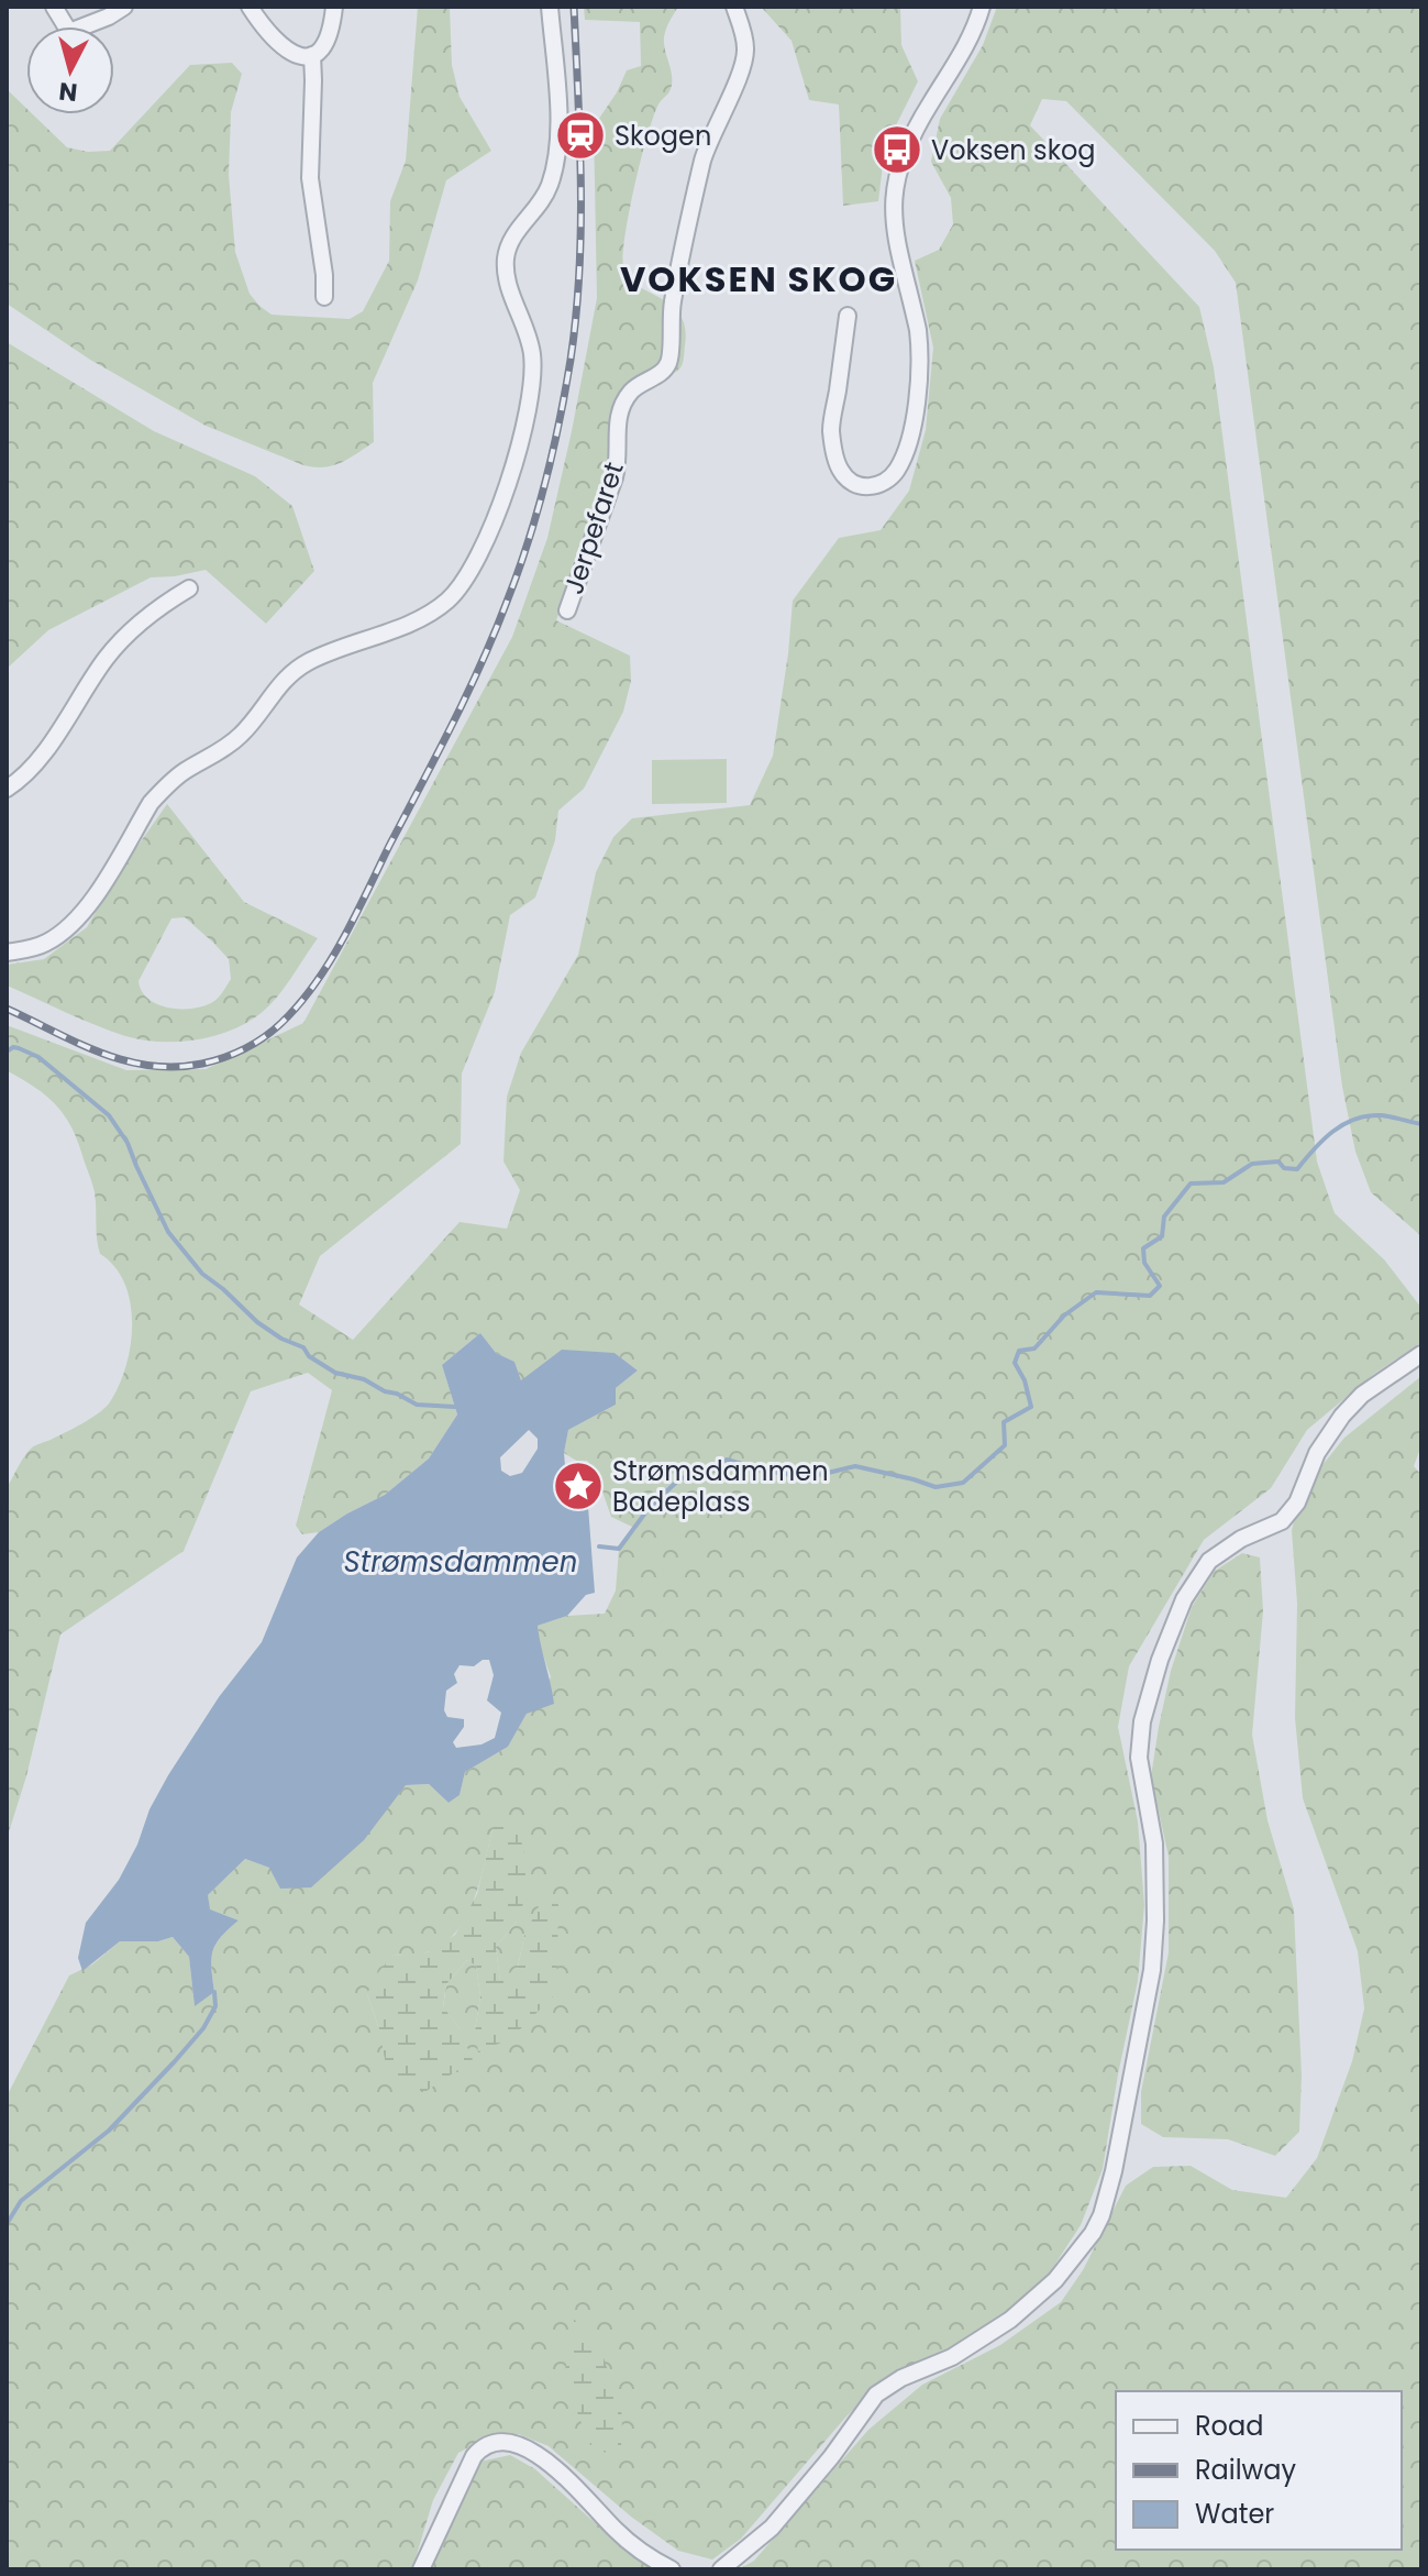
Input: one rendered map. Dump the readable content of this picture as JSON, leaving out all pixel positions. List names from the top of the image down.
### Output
{
  "streets": {
    "street": ["Jerpefaret"]
  },
  "districts": ["VOKSEN SKOG"],
  "water": ["Strømsdammen"],
  "places": {
    "station": ["Skogen"],
    "bus stop": ["Voksen skog"],
    "place": ["Strømsdammen Badeplass"]
  },
  "legend": ["Road", "Railway", "Water"],
  "north": "bottom"
}
